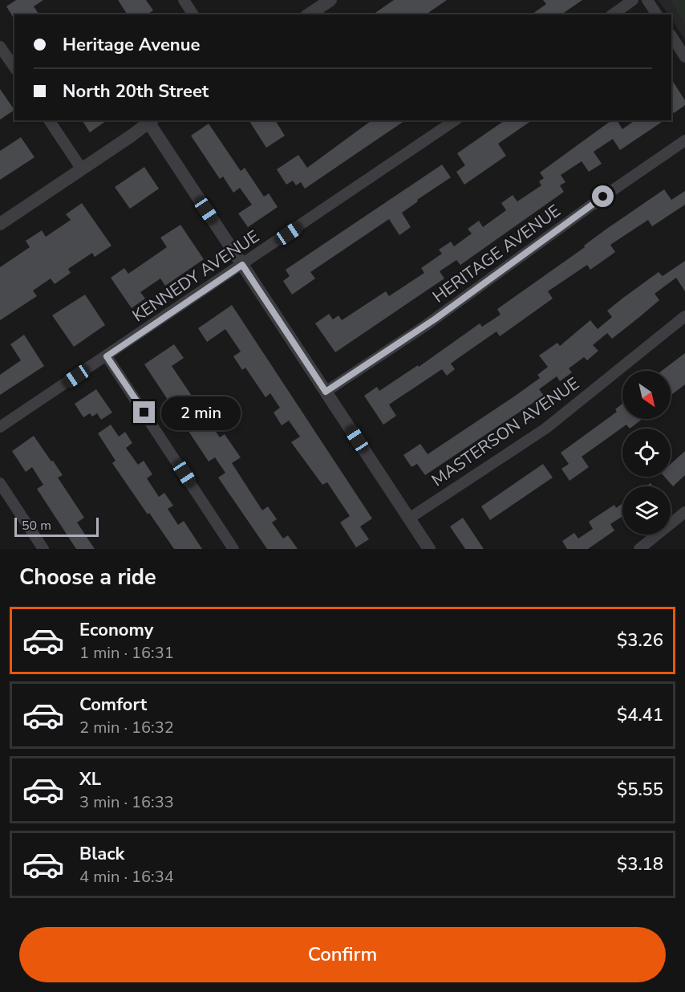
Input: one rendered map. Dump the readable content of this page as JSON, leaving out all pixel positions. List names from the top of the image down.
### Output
{
  "streets": {
    "street": ["HERITAGE AVENUE", "KENNEDY AVENUE", "MASTERSON AVENUE"]
  },
  "scale_bar": "50 m",
  "north": "bottom right",
  "page": {
    "banner": ["Heritage Avenue", "North 20th Street"],
    "bubble": "2 min",
    "scale": "50 m",
    "heading": "Choose a ride",
    "list": [
      {
        "name": "Economy",
        "note": "1 min · 16:31",
        "value": "$3.26"
      },
      {
        "name": "Comfort",
        "note": "2 min · 16:32",
        "value": "$4.41"
      },
      {
        "name": "XL",
        "note": "3 min · 16:33",
        "value": "$5.55"
      },
      {
        "name": "Black",
        "note": "4 min · 16:34",
        "value": "$3.18"
      }
    ],
    "buttons": "Confirm"
  }
}
